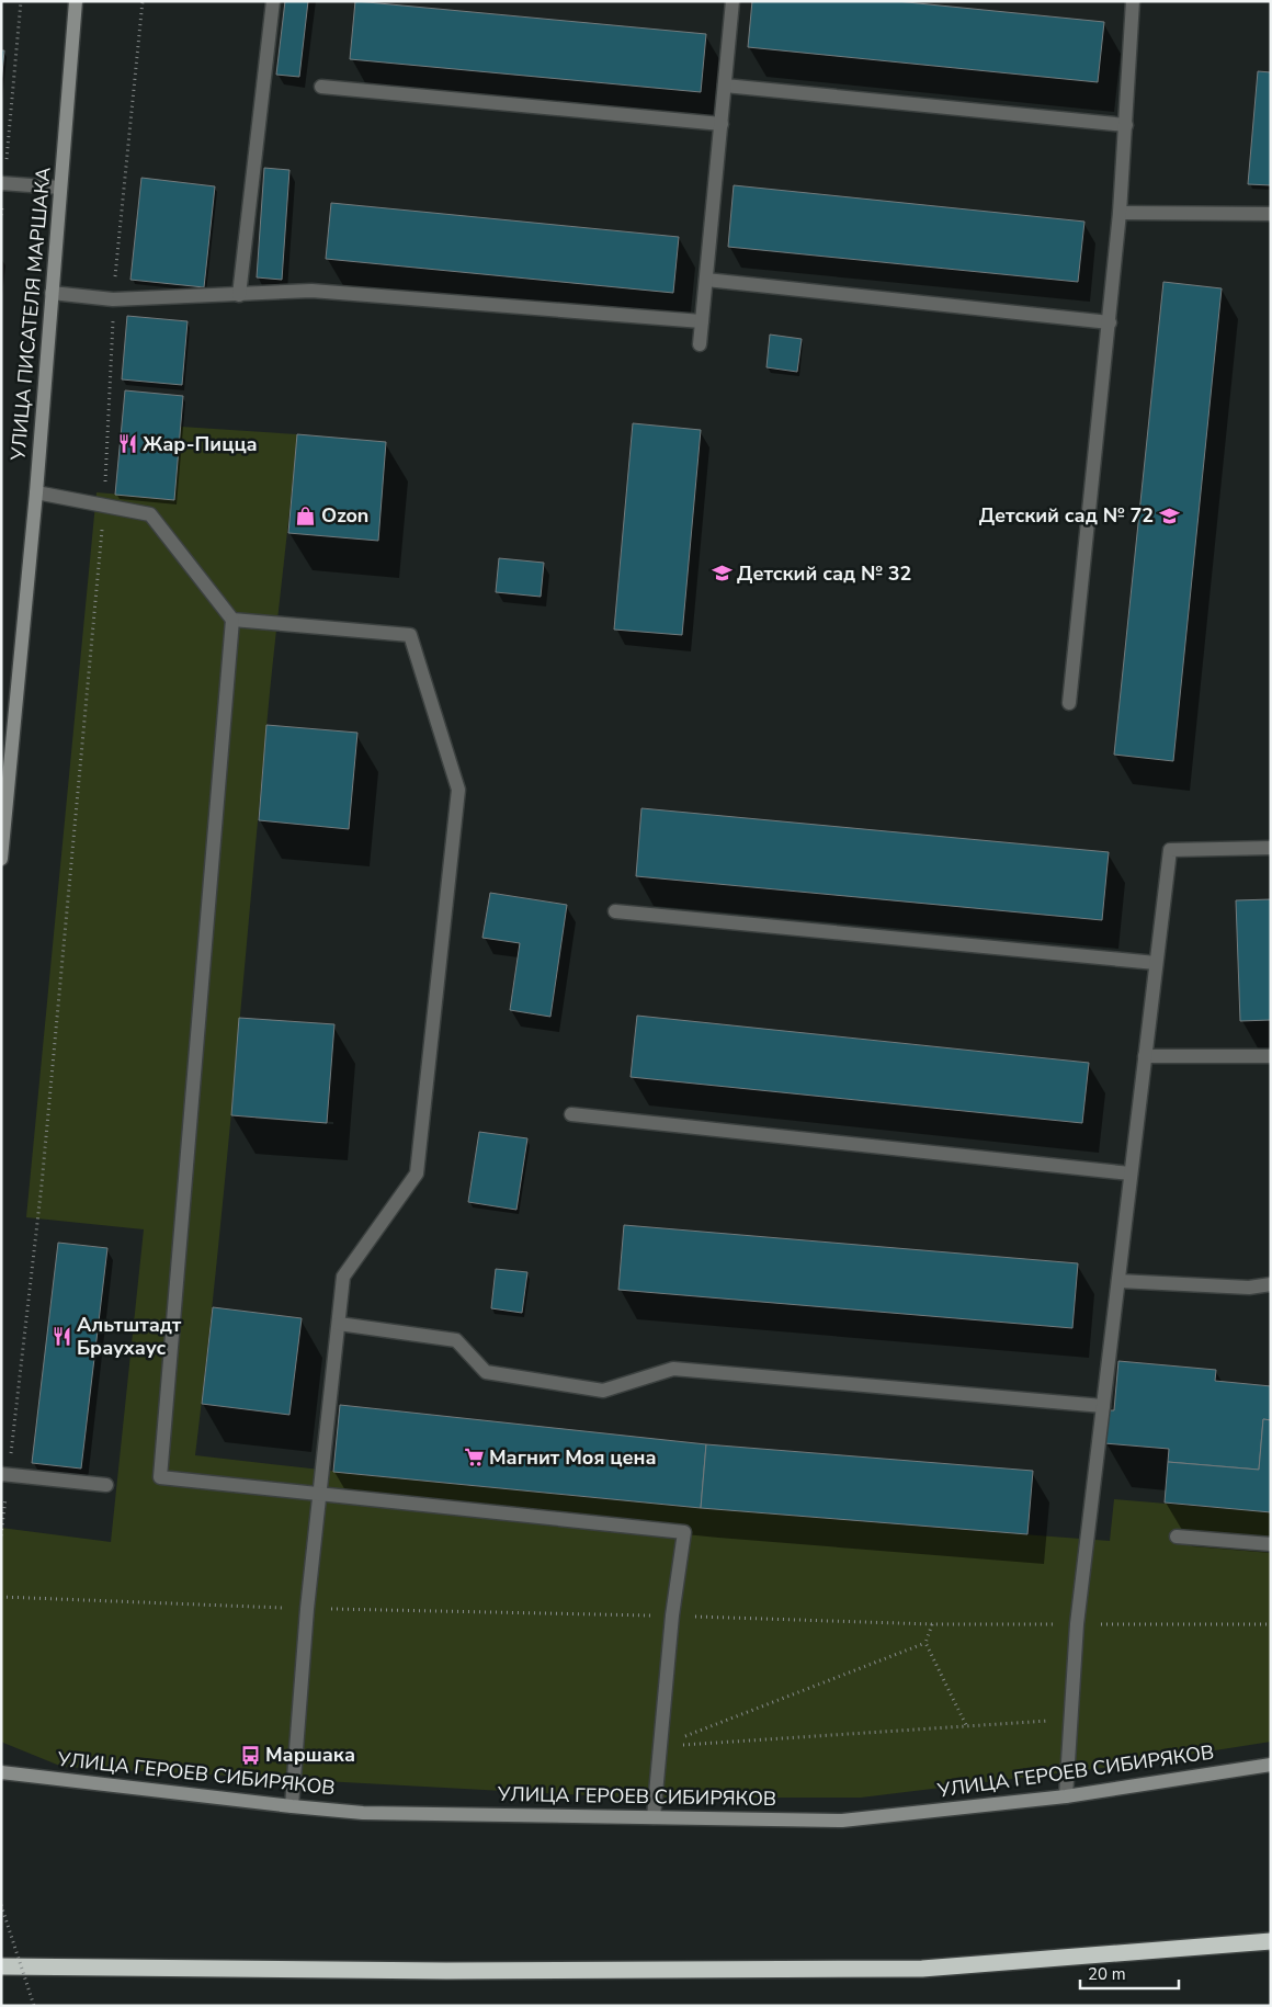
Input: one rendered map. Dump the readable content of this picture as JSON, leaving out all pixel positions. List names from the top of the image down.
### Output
{
  "streets": {
    "street": ["УЛИЦА ПИСАТЕЛЯ МАРШАКА", "УЛИЦА ГЕРОЕВ СИБИРЯКОВ"]
  },
  "places": {
    "restaurant": ["Жар-Пицца", "Альтштадт Браухаус"],
    "shop": ["Ozon"],
    "school or university": ["Детский сад № 72", "Детский сад № 32"],
    "supermarket": ["Магнит Моя цена"],
    "bus stop": ["Маршака"]
  },
  "scale_bar": "20 m"
}
